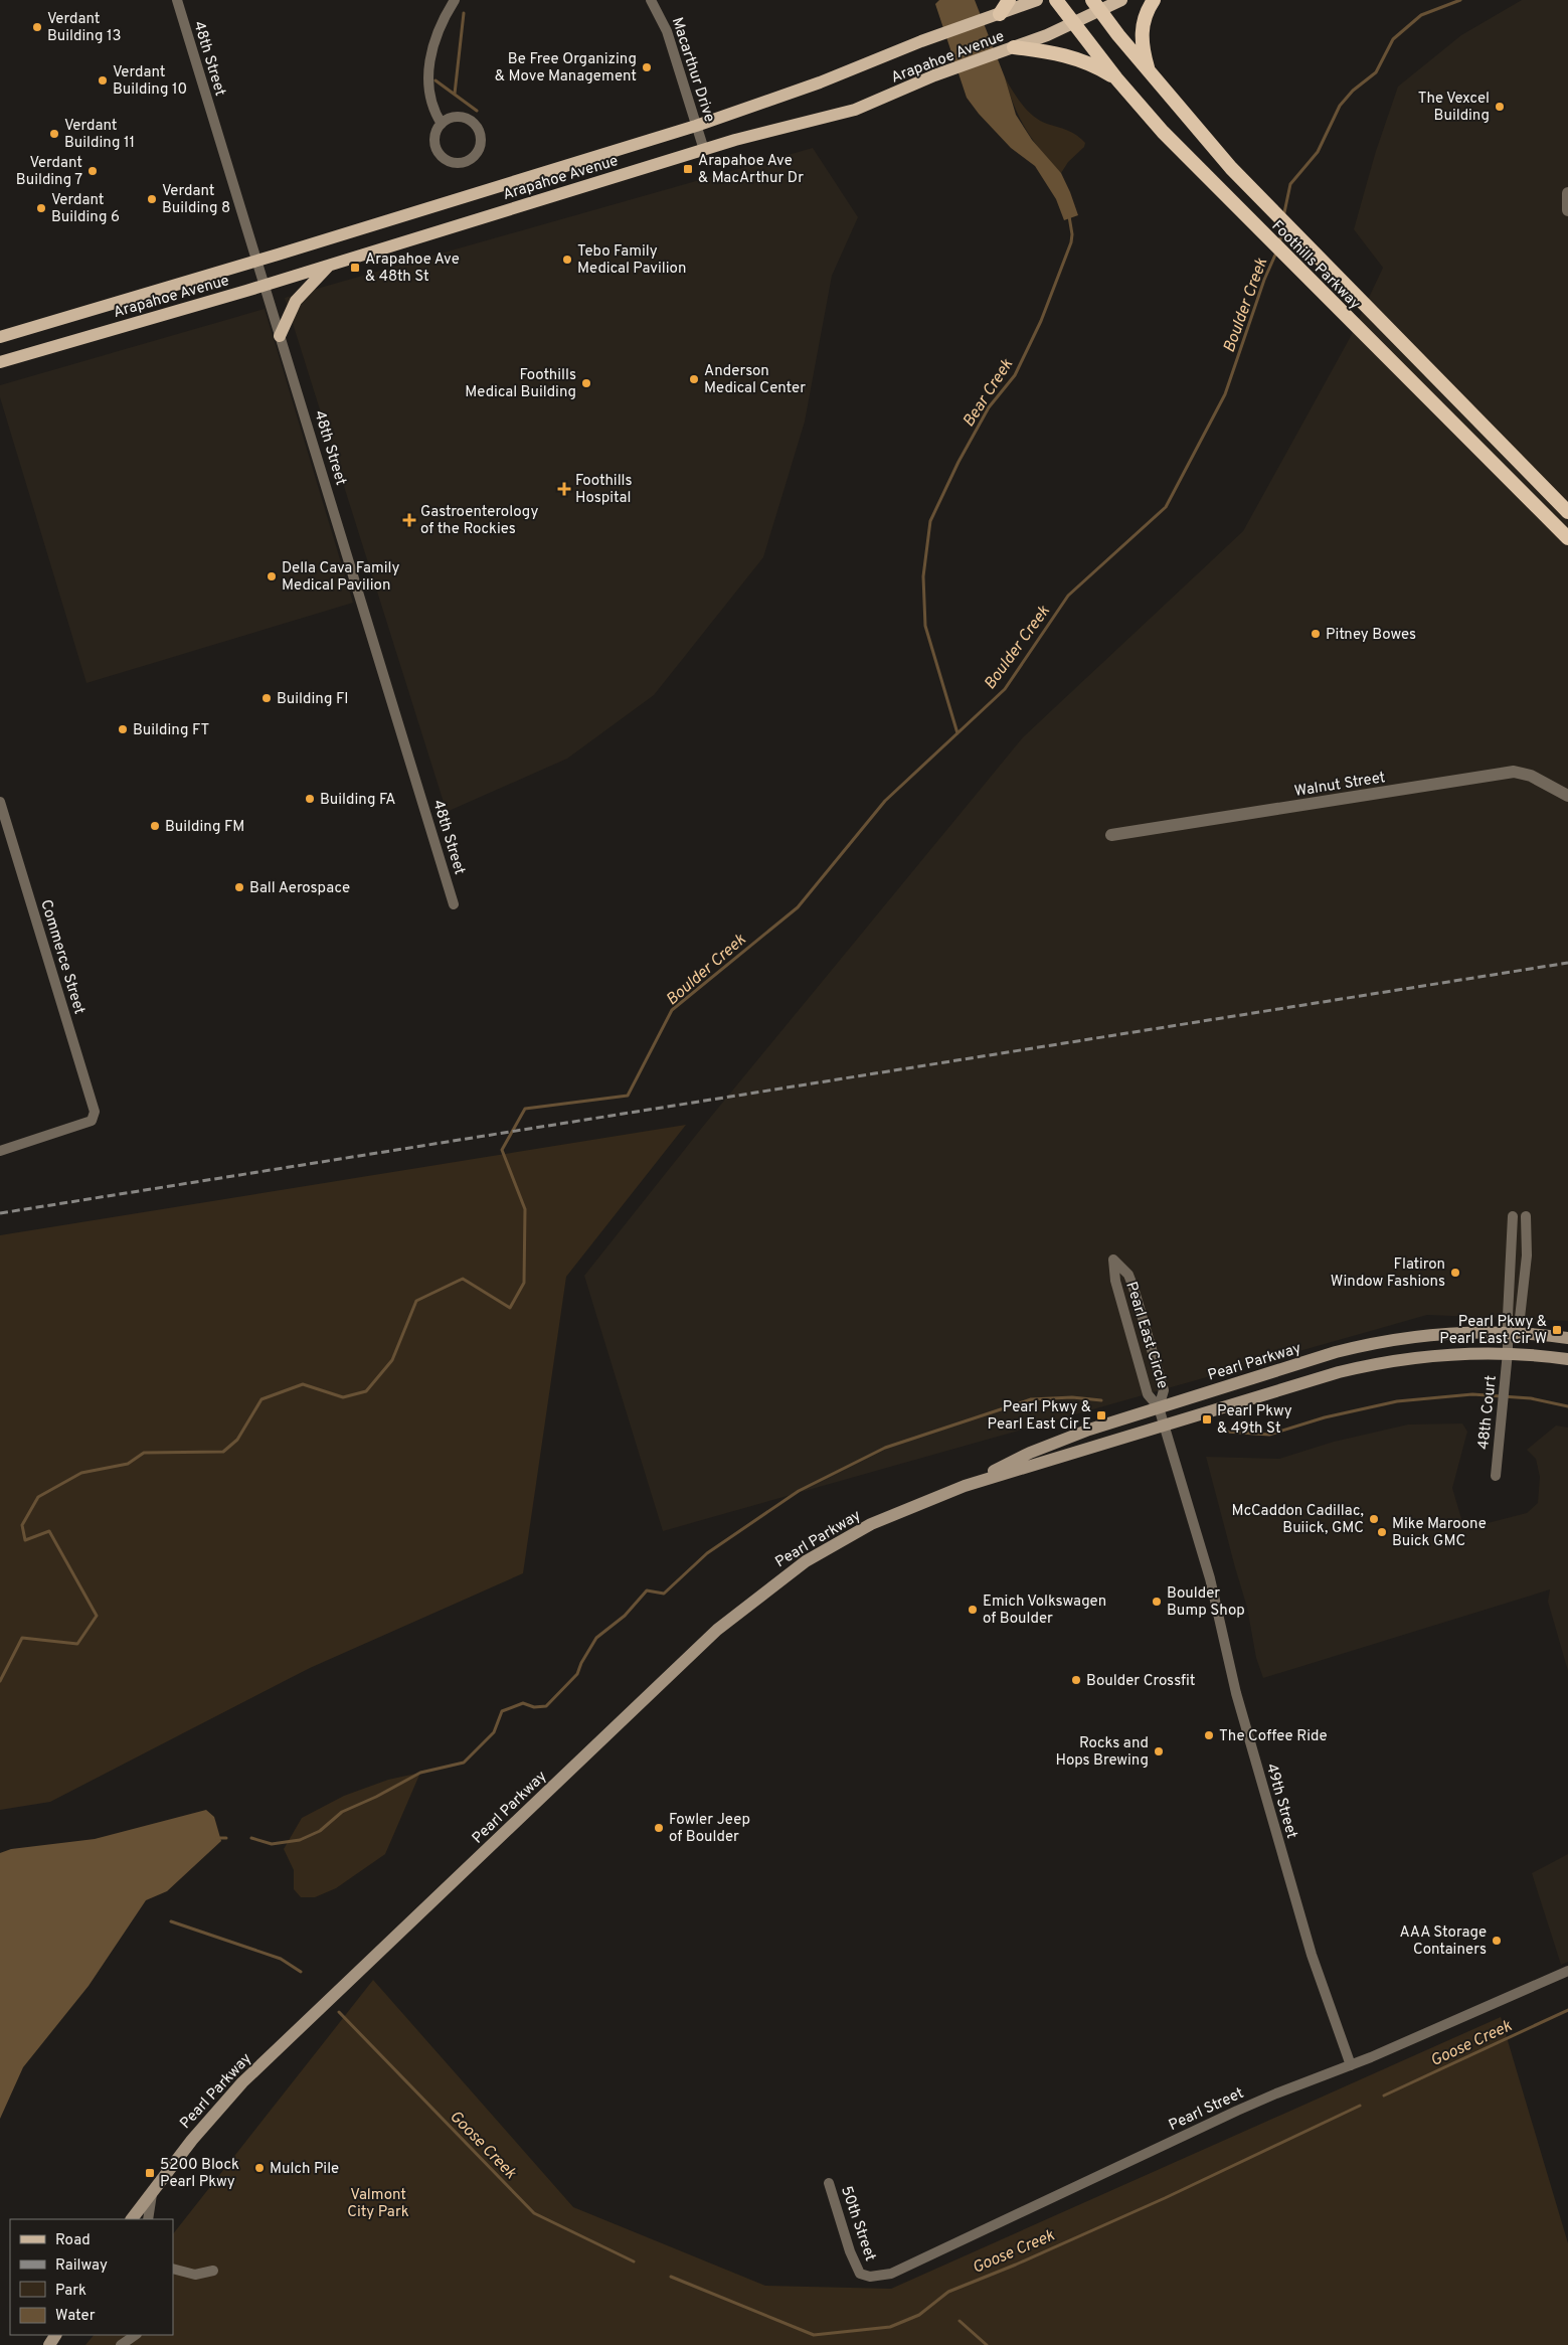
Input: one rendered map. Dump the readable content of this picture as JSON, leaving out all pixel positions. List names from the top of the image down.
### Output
{
  "streets": {
    "highway": ["Foothills Parkway"],
    "main road": ["Arapahoe Avenue", "Pearl Parkway"],
    "street": [
      "48th Street",
      "Macarthur Drive",
      "Walnut Street",
      "Commerce Street",
      "Pearl East Circle",
      "48th Court",
      "49th Street",
      "Pearl Street",
      "50th Street"
    ]
  },
  "crossings": [
    ["Arapahoe Avenue", "48th Street"],
    ["Arapahoe Avenue", "Macarthur Drive"],
    ["Arapahoe Avenue", "Foothills Parkway"],
    ["Pearl East Circle", "Pearl Parkway"],
    ["Pearl East Circle", "49th Street"],
    ["Pearl Parkway", "48th Court"],
    ["Pearl Parkway", "49th Street"],
    ["49th Street", "Pearl Street"],
    ["Pearl Street", "50th Street"]
  ],
  "water": ["Boulder Creek", "Bear Creek", "Goose Creek"],
  "parks": ["Valmont City Park"],
  "places": {
    "other": [
      "Verdant Building 13",
      "Be Free Organizing & Move Management",
      "Verdant Building 10",
      "The Vexcel Building",
      "Verdant Building 11",
      "Verdant Building 7",
      "Verdant Building 8",
      "Verdant Building 6",
      "Tebo Family Medical Pavilion",
      "Anderson Medical Center",
      "Foothills Medical Building",
      "Della Cava Family Medical Pavilion",
      "Pitney Bowes",
      "Building FI",
      "Building FT",
      "Building FA",
      "Building FM",
      "Ball Aerospace",
      "Flatiron Window Fashions",
      "McCaddon Cadillac, Buiick, GMC",
      "Mike Maroone Buick GMC",
      "Boulder Bump Shop",
      "Emich Volkswagen of Boulder",
      "Boulder Crossfit",
      "The Coffee Ride",
      "Rocks and Hops Brewing",
      "Fowler Jeep of Boulder",
      "AAA Storage Containers",
      "Mulch Pile"
    ],
    "transit": [
      "Arapahoe Ave & MacArthur Dr",
      "Arapahoe Ave & 48th St",
      "Pearl Pkwy & Pearl East Cir W",
      "Pearl Pkwy & Pearl East Cir E",
      "Pearl Pkwy & 49th St",
      "5200 Block Pearl Pkwy"
    ],
    "health": ["Foothills Hospital", "Gastroenterology of the Rockies"]
  },
  "legend": [
    "Road",
    "Railway",
    "Park",
    "Water"
  ]
}
